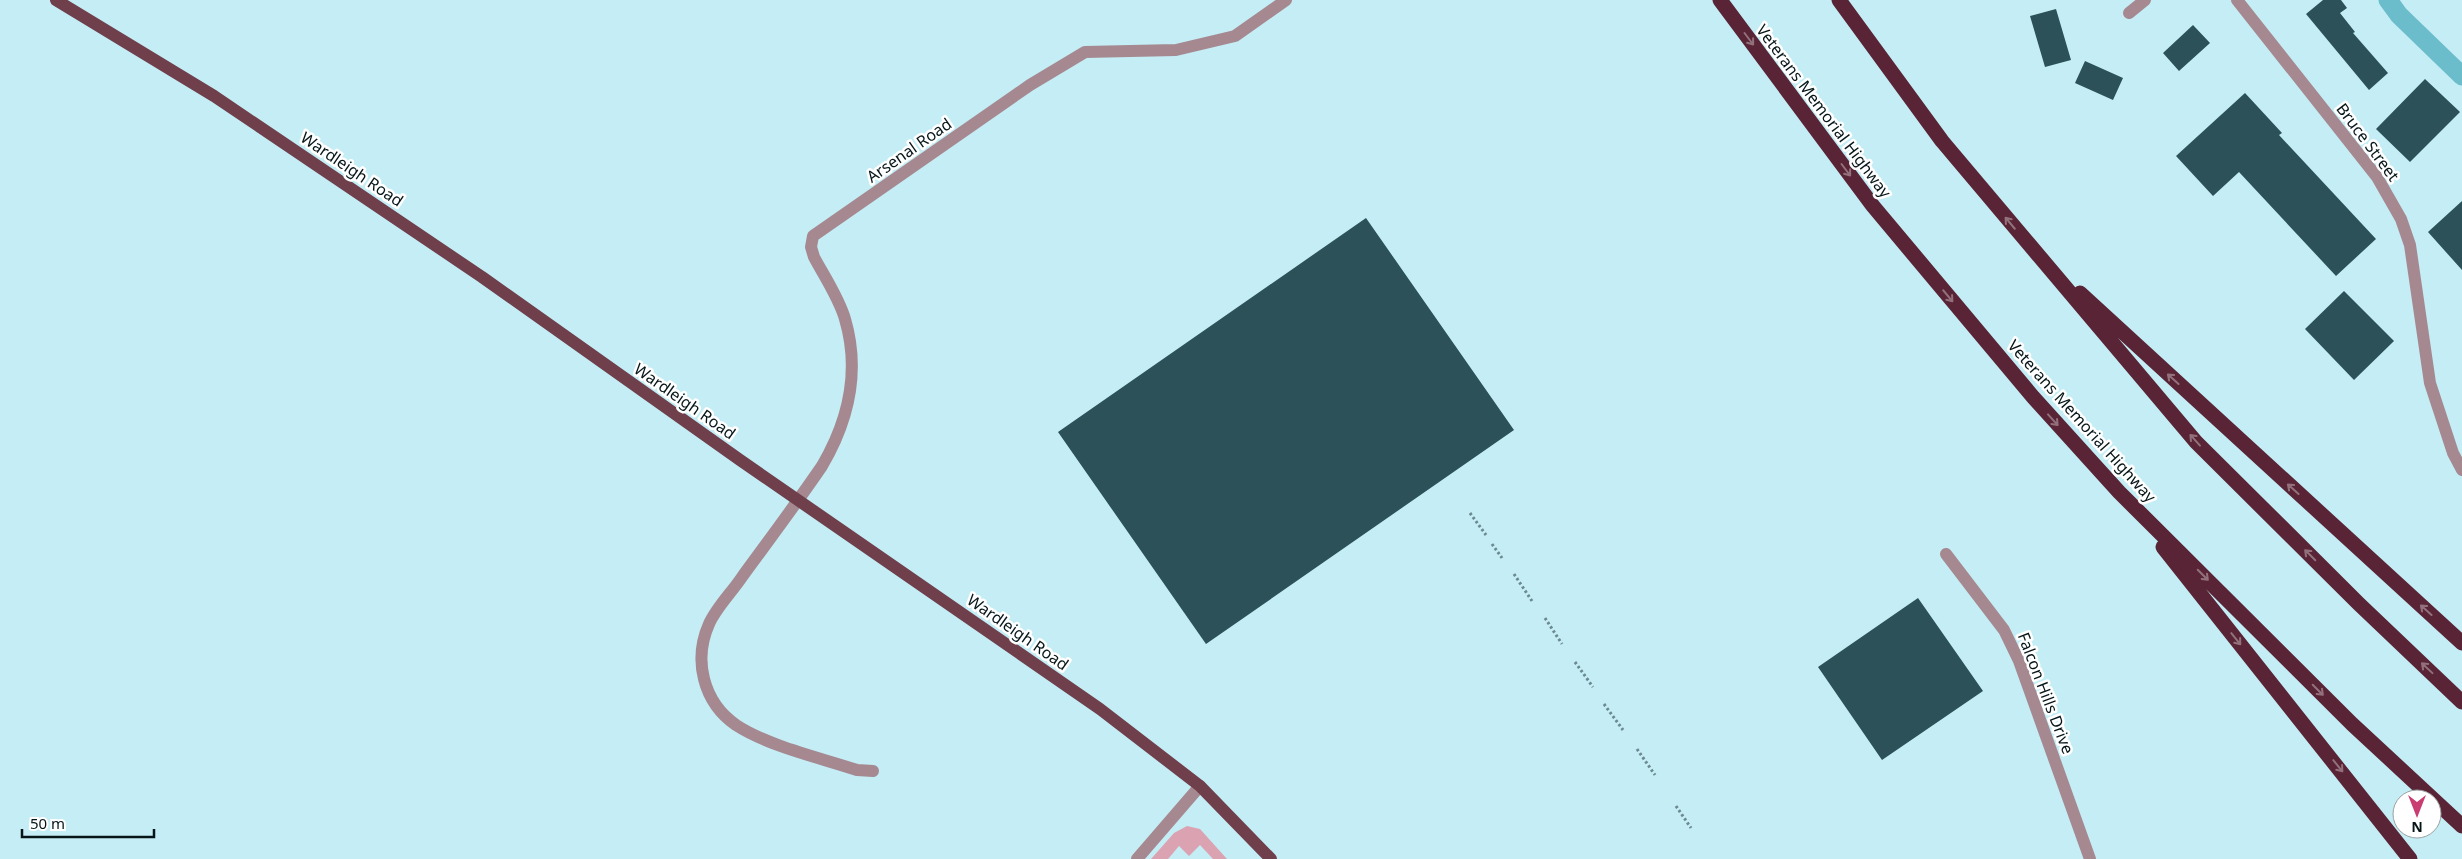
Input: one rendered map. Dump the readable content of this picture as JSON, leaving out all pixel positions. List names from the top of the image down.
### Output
{
  "streets": {
    "highway": ["Veterans Memorial Highway"],
    "main road": ["Wardleigh Road"],
    "street": ["Bruce Street", "Arsenal Road", "Falcon Hills Drive"]
  },
  "crossings": [
    ["Arsenal Road", "Wardleigh Road"]
  ],
  "scale_bar": "50 m",
  "north": "bottom"
}
